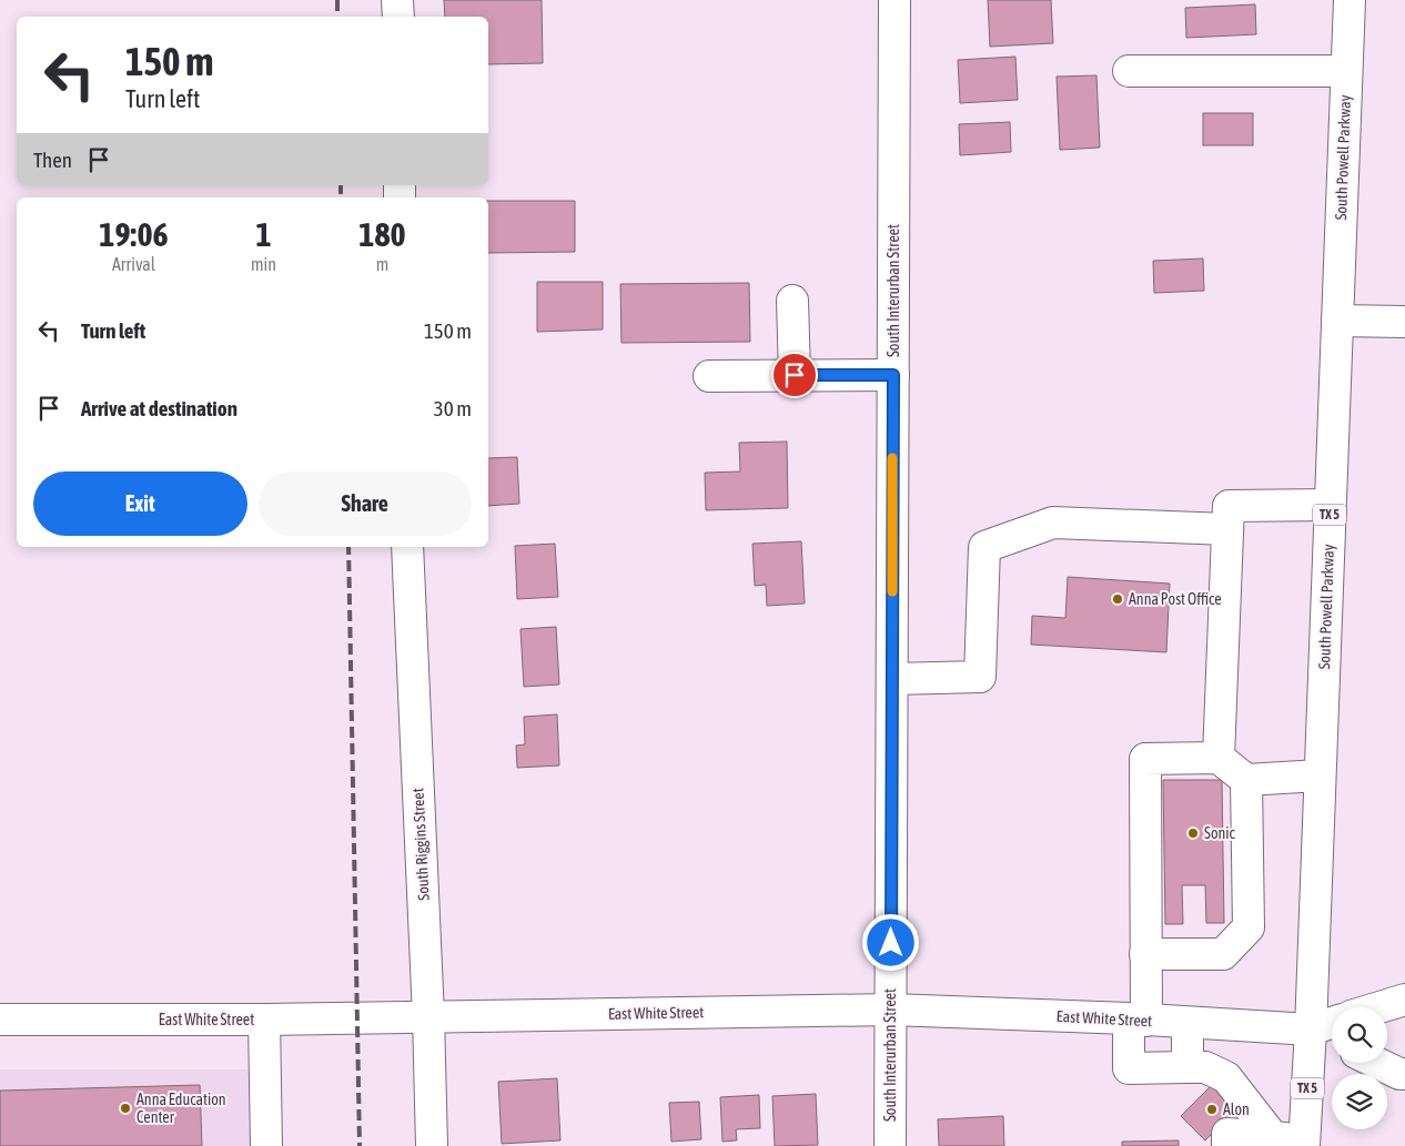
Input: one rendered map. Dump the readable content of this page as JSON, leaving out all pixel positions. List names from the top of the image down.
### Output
{
  "streets": {
    "main road": [
      "South Powell Parkway",
      "South Interurban Street",
      "TX 5",
      "South Riggins Street",
      "East White Street"
    ]
  },
  "crossings": [
    ["South Powell Parkway", "East White Street"],
    ["South Interurban Street", "East White Street"],
    ["South Riggins Street", "East White Street"]
  ],
  "places": [
    "Anna Post Office",
    "Sonic",
    "Anna Education Center",
    "Alon"
  ],
  "page": {
    "turn": ["150 m", "Turn left"],
    "then": "Then",
    "eta": [
      "19:06",
      "Arrival",
      "1",
      "min",
      "180",
      "m"
    ],
    "list": [
      {
        "name": "Turn left",
        "value": "150 m"
      },
      {
        "name": "Arrive at destination",
        "value": "30 m"
      }
    ],
    "buttons": ["Exit", "Share"]
  }
}
